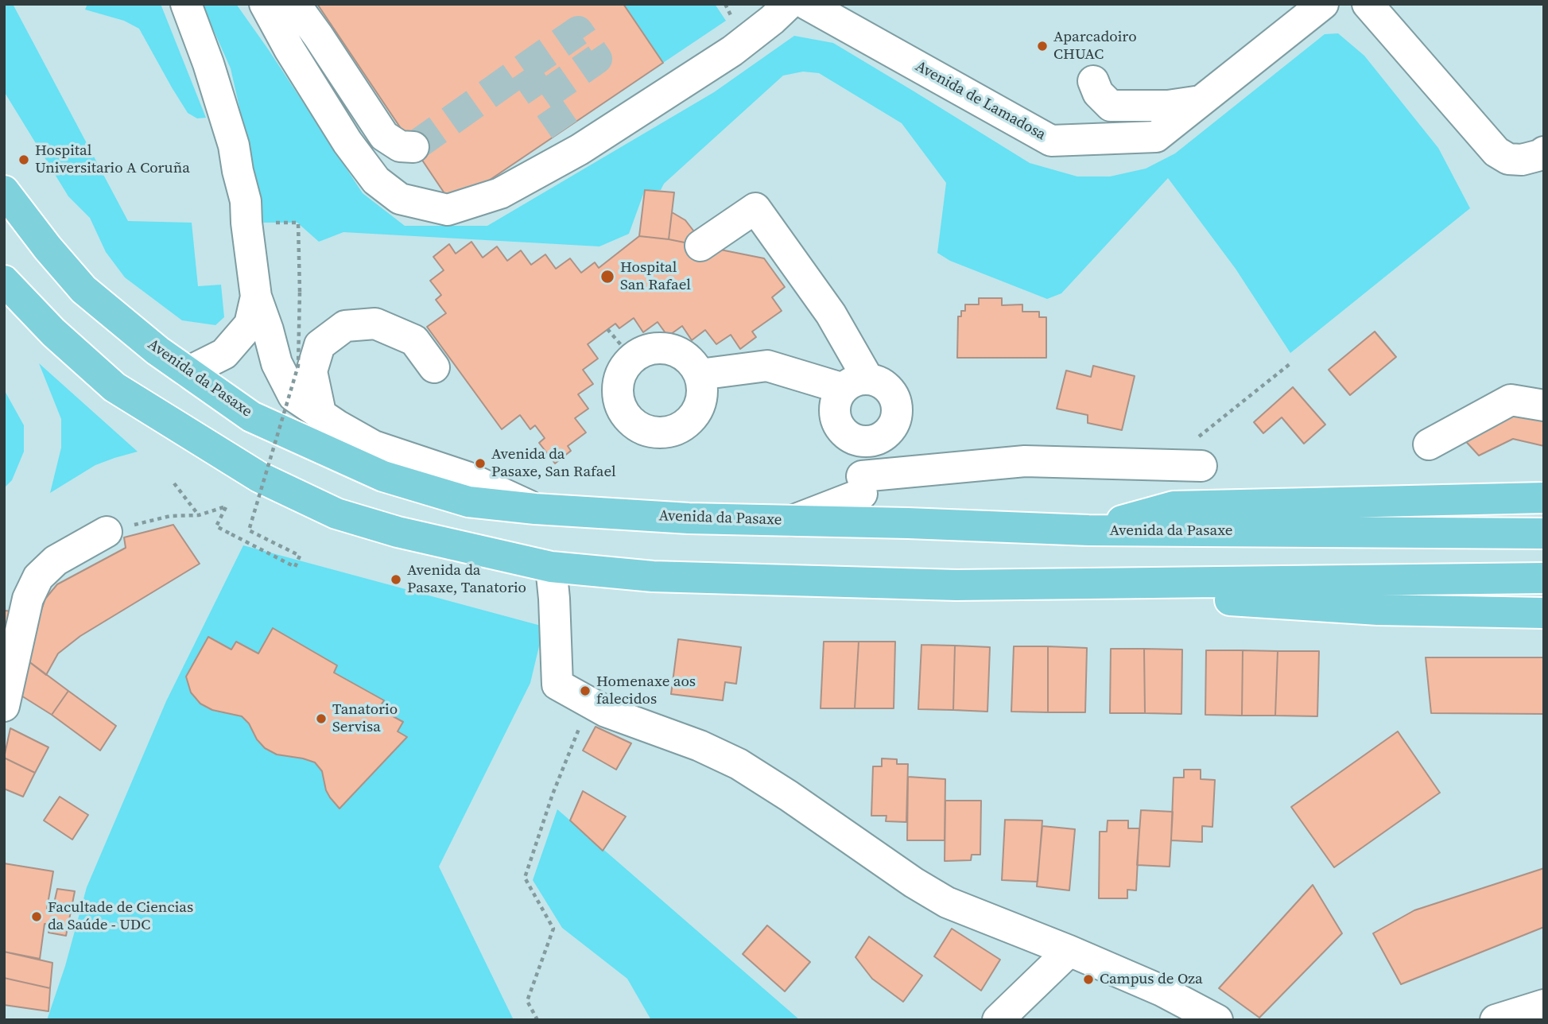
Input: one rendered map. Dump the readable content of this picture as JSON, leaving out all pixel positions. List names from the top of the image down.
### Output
{
  "streets": {
    "main road": ["Avenida da Pasaxe"],
    "street": ["Avenida de Lamadosa"]
  },
  "places": [
    "Aparcadoiro CHUAC",
    "Hospital Universitario A Coruña",
    "Hospital San Rafael",
    "Avenida da Pasaxe, San Rafael",
    "Avenida da Pasaxe, Tanatorio",
    "Homenaxe aos falecidos",
    "Tanatorio Servisa",
    "Facultade de Ciencias da Saúde - UDC",
    "Campus de Oza"
  ]
}
